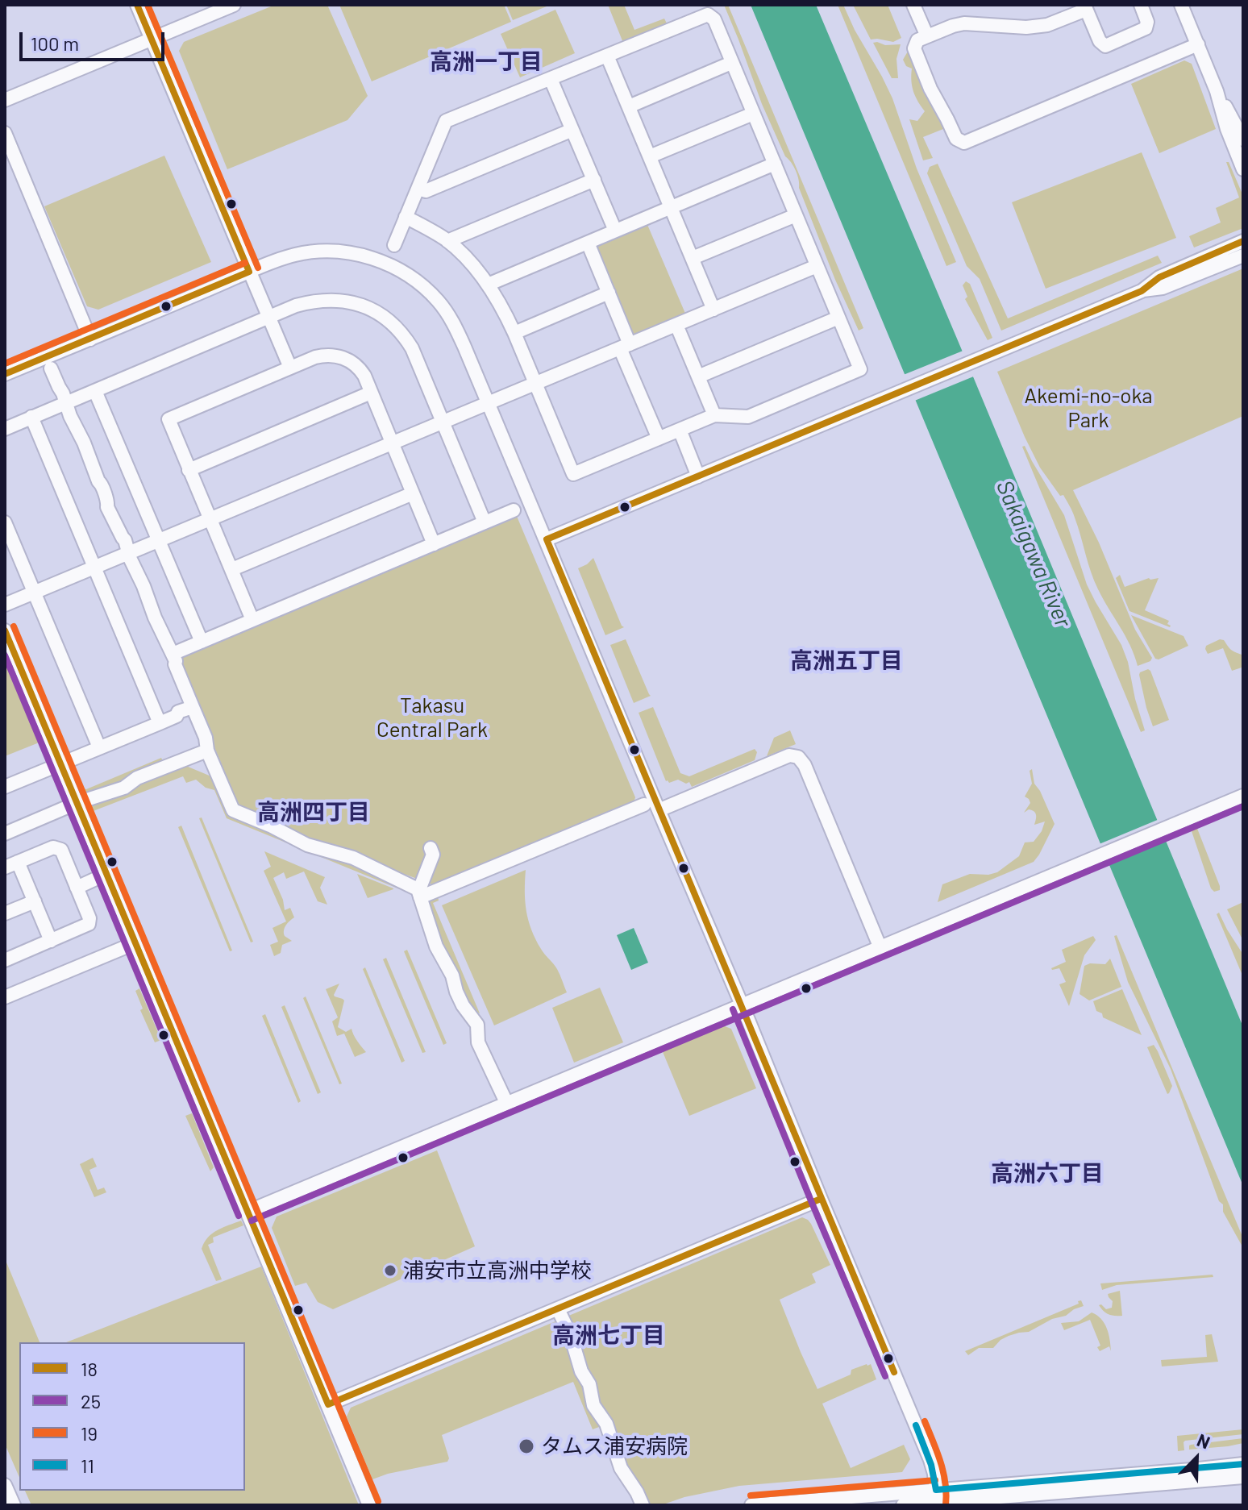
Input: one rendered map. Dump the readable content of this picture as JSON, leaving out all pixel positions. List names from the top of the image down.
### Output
{
  "districts": [
    "高洲一丁目",
    "高洲五丁目",
    "高洲四丁目",
    "高洲六丁目",
    "高洲七丁目"
  ],
  "water": ["Sakaigawa River"],
  "parks": ["Akemi-no-oka Park", "Takasu Central Park"],
  "places": ["浦安市立高洲中学校", "タムス浦安病院"],
  "lines": [
    "transit line 18",
    "transit line 19",
    "transit line 25",
    "transit line 11"
  ],
  "legend": [
    "18",
    "25",
    "19",
    "11"
  ],
  "scale_bar": "100 m",
  "north": "top right"
}
